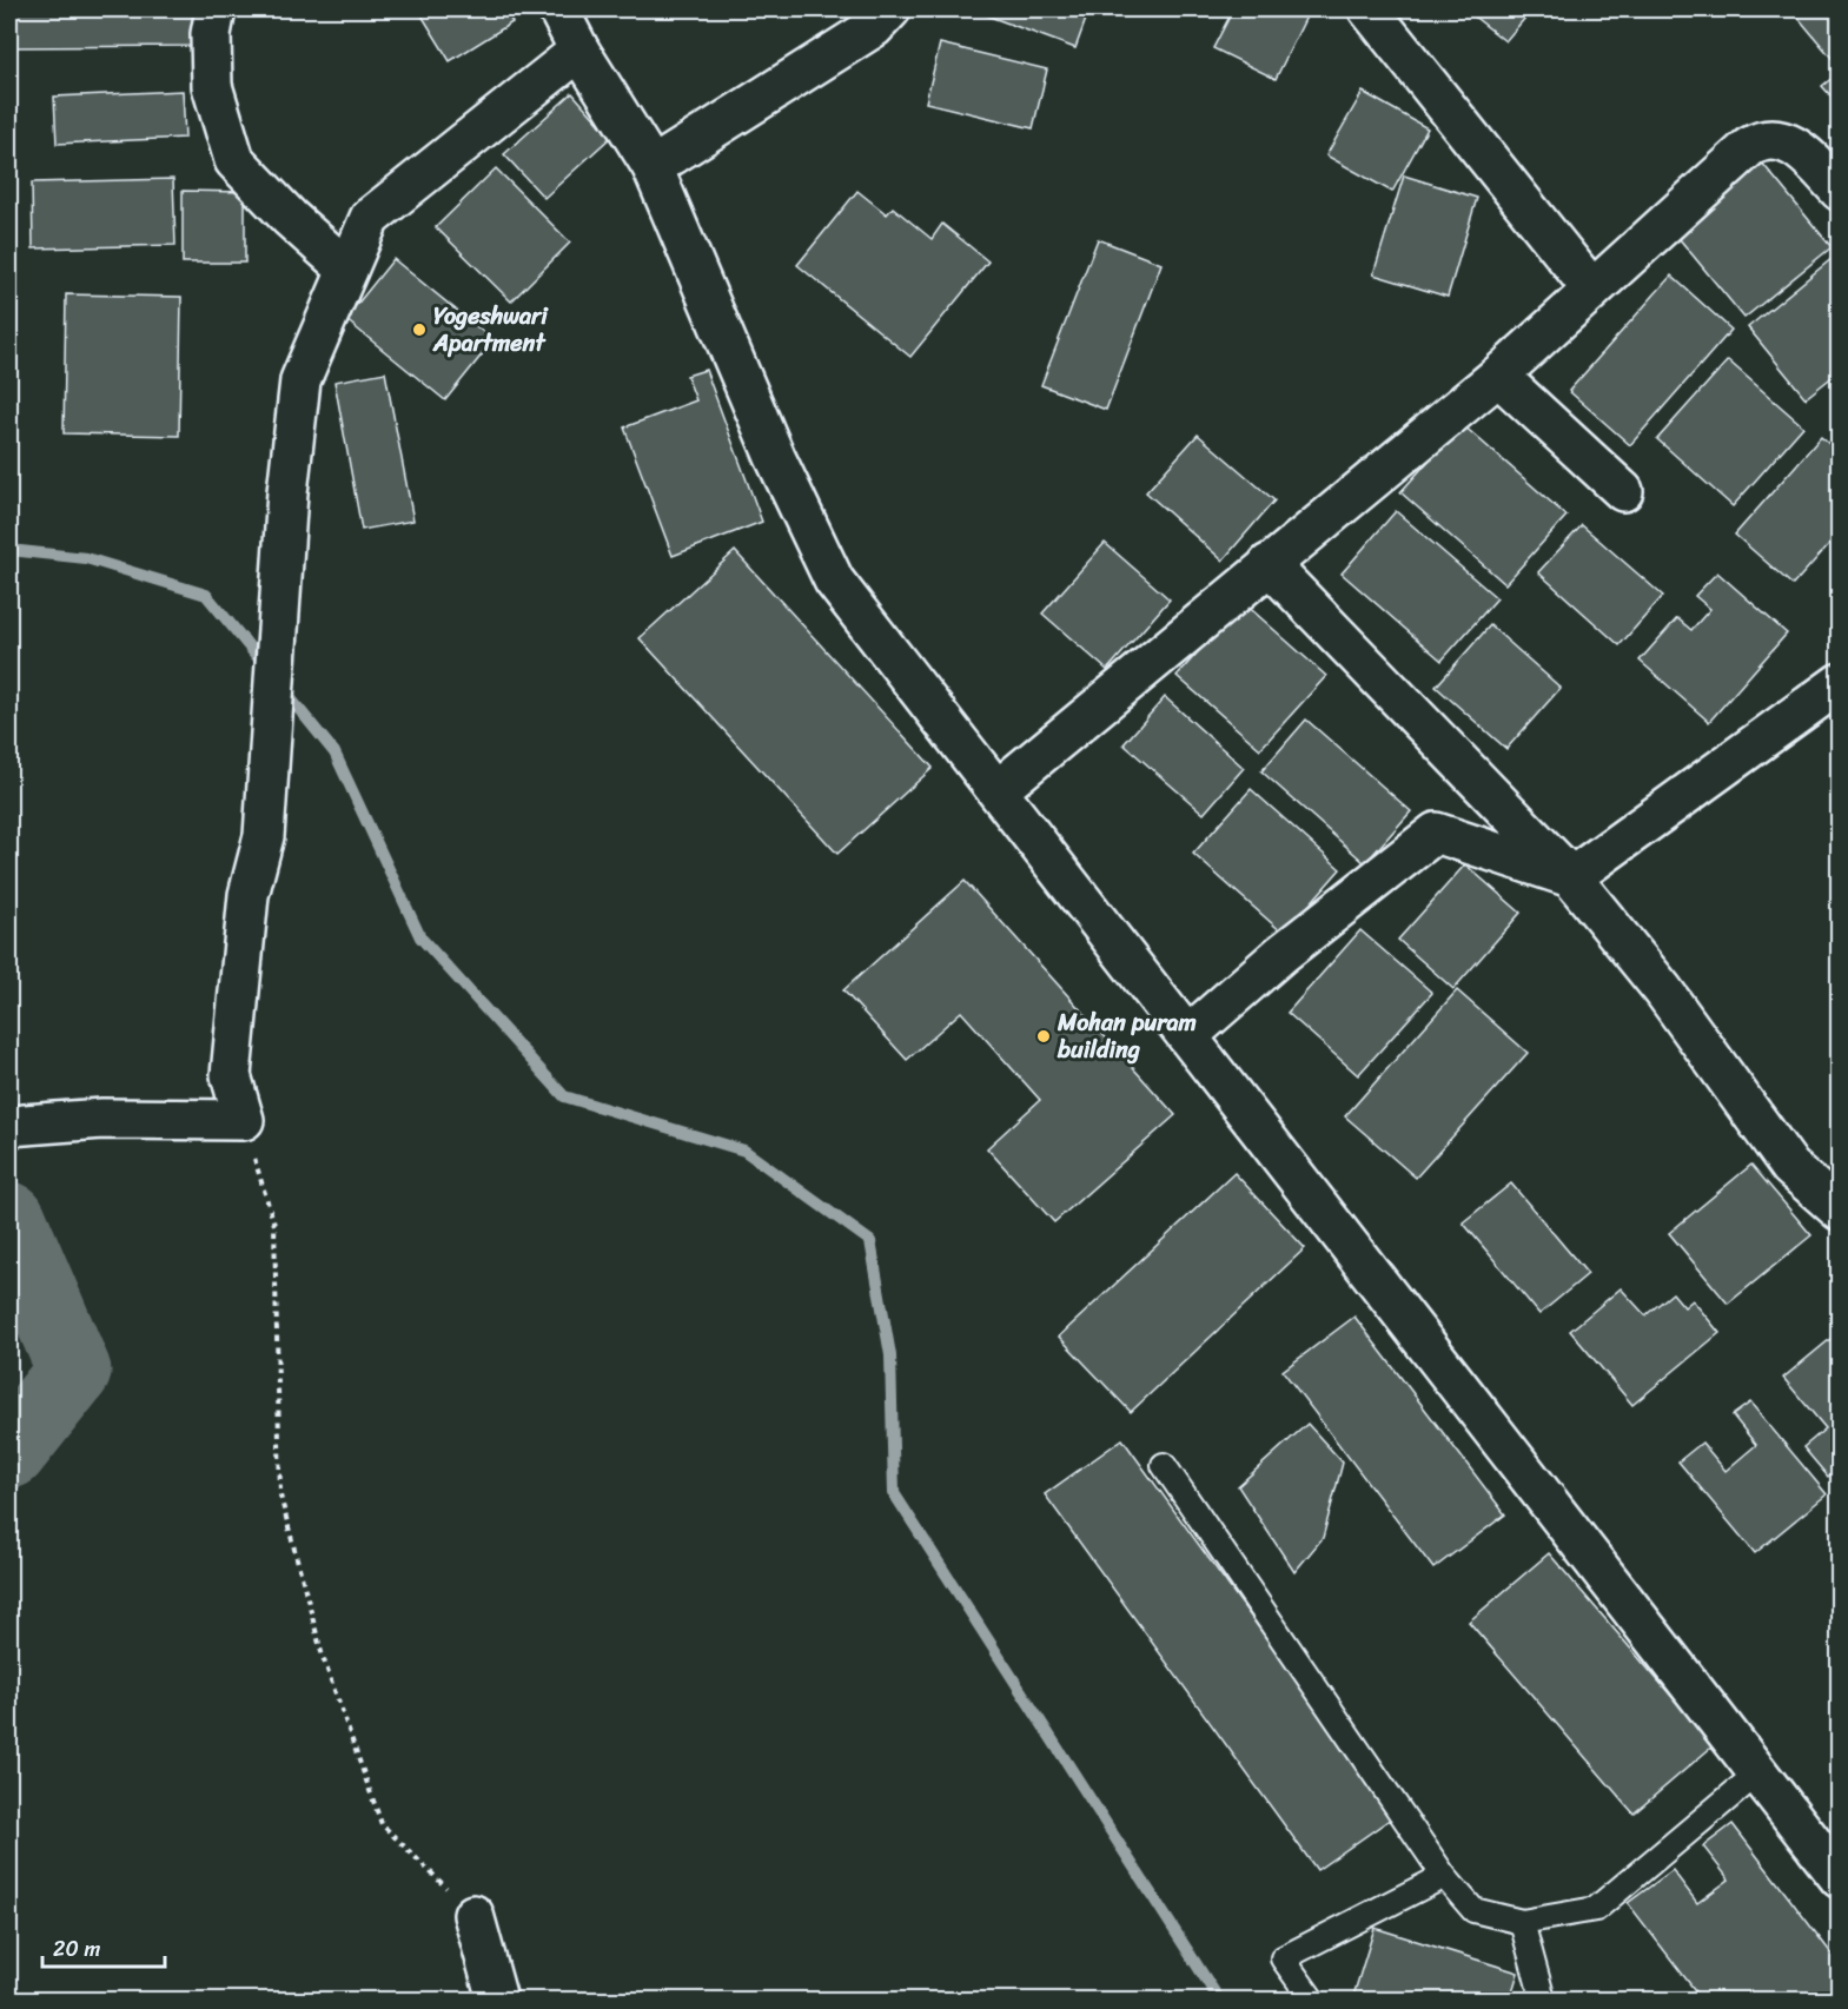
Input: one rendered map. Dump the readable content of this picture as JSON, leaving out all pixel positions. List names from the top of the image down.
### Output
{
  "places": ["Yogeshwari Apartment", "Mohan puram building"],
  "scale_bar": "20 m"
}
